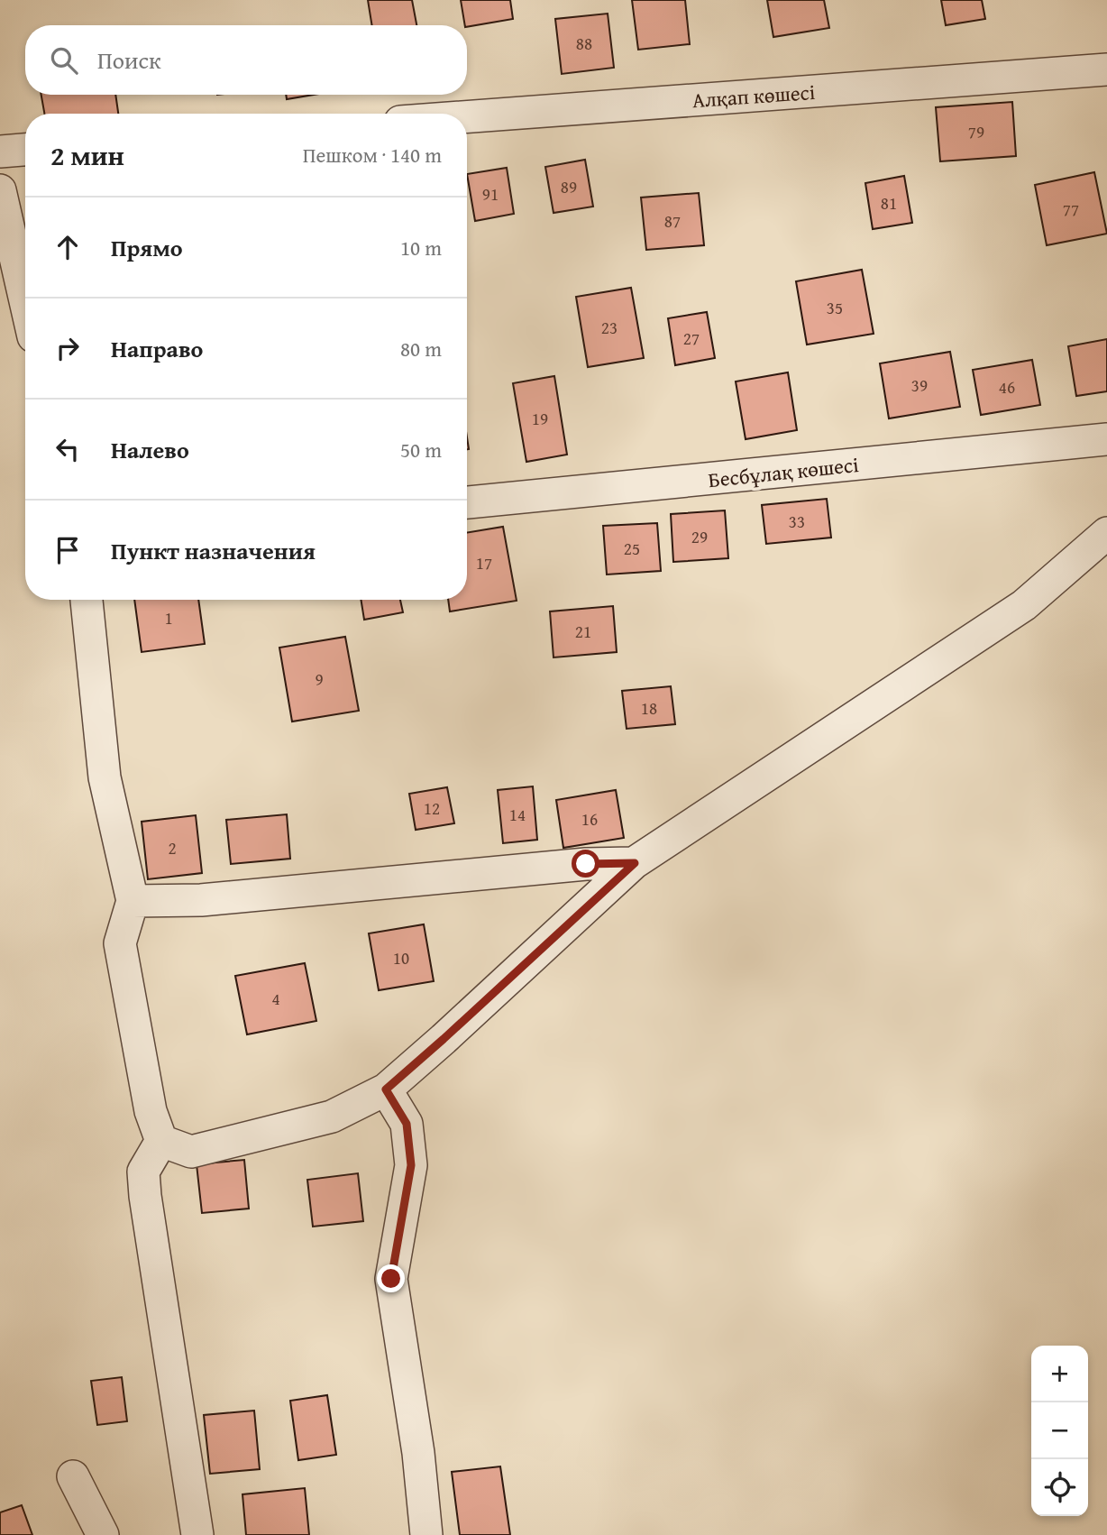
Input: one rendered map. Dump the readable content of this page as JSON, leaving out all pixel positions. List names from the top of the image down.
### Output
{
  "streets": {
    "street": ["Алқап көшесі", "Бесбұлақ көшесі"]
  },
  "house_numbers": [
    "88",
    "79",
    "89",
    "91",
    "81",
    "77",
    "87",
    "35",
    "23",
    "27",
    "39",
    "46",
    "19",
    "33",
    "29",
    "25",
    "17",
    "1",
    "21",
    "9",
    "18",
    "12",
    "14",
    "16",
    "2",
    "10",
    "4"
  ],
  "page": {
    "search": "Поиск",
    "heading": ["2 мин", "Пешком · 140 m"],
    "list": [
      ["Прямо", "10 m"],
      ["Направо", "80 m"],
      ["Налево", "50 m"],
      "Пункт назначения"
    ],
    "map_buttons": ["+", "−"]
  }
}
